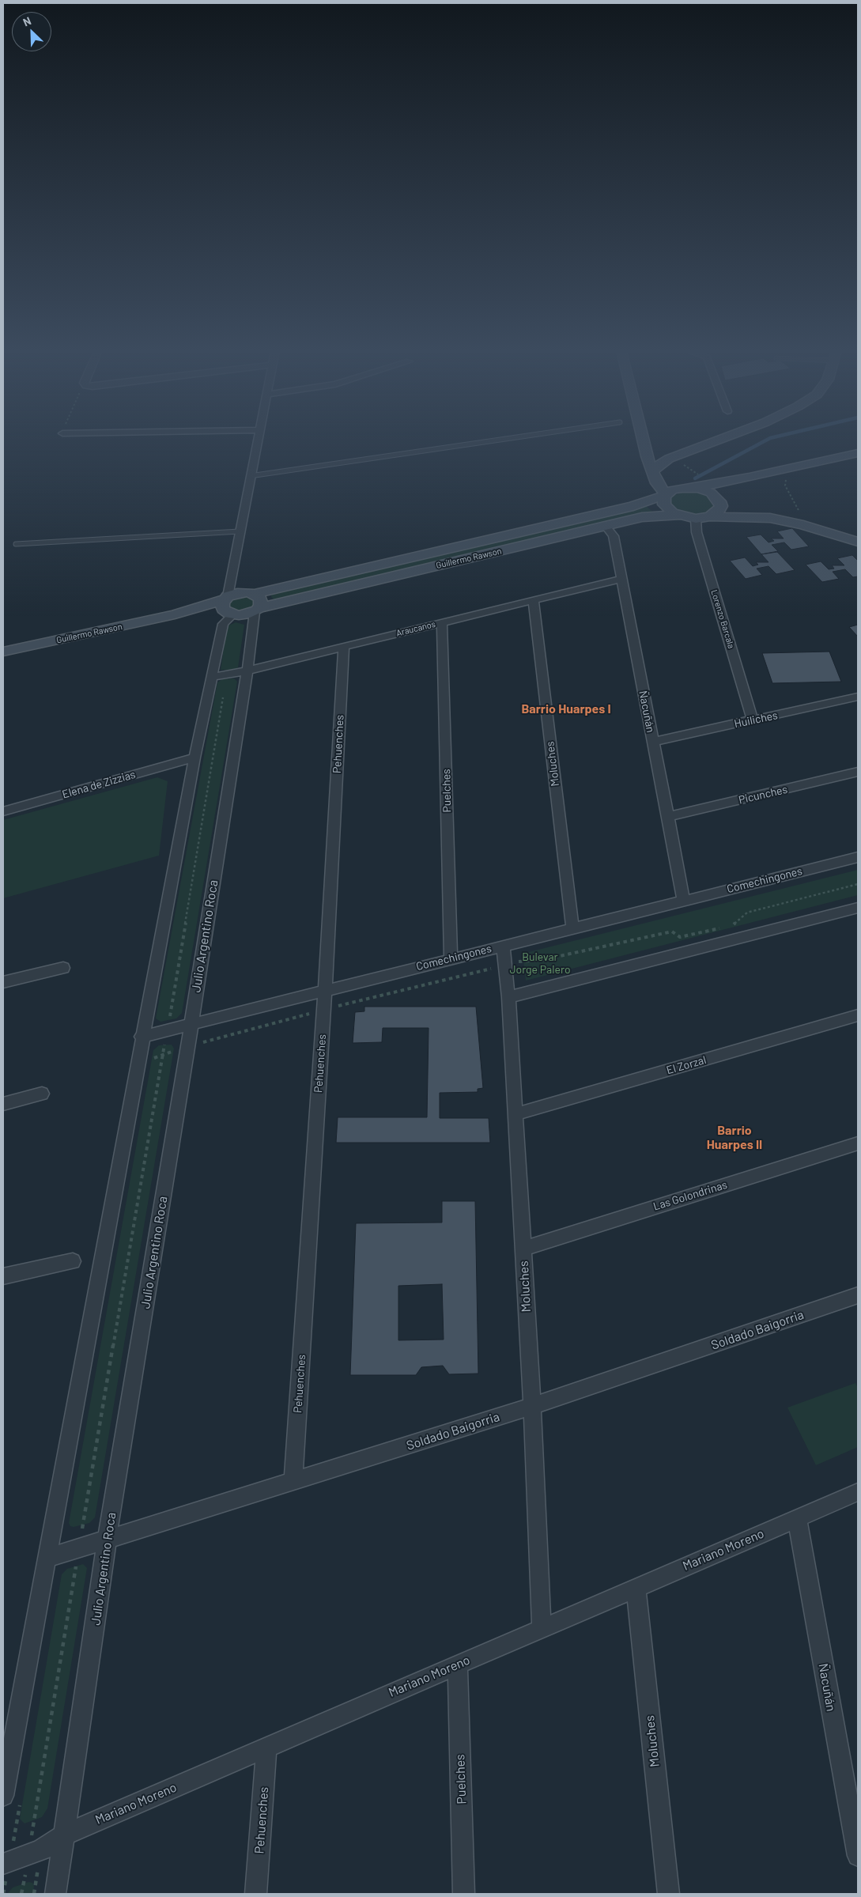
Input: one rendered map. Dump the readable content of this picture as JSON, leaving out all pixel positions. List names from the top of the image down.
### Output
{
  "streets": {
    "main road": ["Guillermo Rawson"],
    "street": [
      "Lorenzo Barcala",
      "Araucanos",
      "Ñacuñán",
      "Huiliches",
      "Pehuenches",
      "Moluches",
      "Elena de Zizzias",
      "Puelches",
      "Picunches",
      "Comechingones",
      "Julio Argentino Roca",
      "El Zorzal",
      "Las Golondrinas",
      "Soldado Baigorria",
      "Mariano Moreno"
    ]
  },
  "crossings": [
    ["Guillermo Rawson", "Lorenzo Barcala"],
    ["Guillermo Rawson", "Ñacuñán"],
    ["Guillermo Rawson", "Julio Argentino Roca"],
    ["Lorenzo Barcala", "Huiliches"],
    ["Araucanos", "Ñacuñán"],
    ["Araucanos", "Pehuenches"],
    ["Araucanos", "Moluches"],
    ["Araucanos", "Puelches"],
    ["Araucanos", "Julio Argentino Roca"],
    ["Ñacuñán", "Huiliches"],
    ["Ñacuñán", "Picunches"],
    ["Ñacuñán", "Comechingones"],
    ["Ñacuñán", "Mariano Moreno"],
    ["Pehuenches", "Comechingones"],
    ["Pehuenches", "Soldado Baigorria"],
    ["Pehuenches", "Mariano Moreno"],
    ["Moluches", "Comechingones"],
    ["Moluches", "El Zorzal"],
    ["Moluches", "Las Golondrinas"],
    ["Moluches", "Soldado Baigorria"],
    ["Moluches", "Mariano Moreno"],
    ["Puelches", "Comechingones"],
    ["Puelches", "Mariano Moreno"],
    ["Comechingones", "Julio Argentino Roca"],
    ["Julio Argentino Roca", "Soldado Baigorria"],
    ["Julio Argentino Roca", "Mariano Moreno"]
  ],
  "districts": ["Barrio Huarpes I", "Barrio Huarpes II"],
  "parks": ["Bulevar Jorge Palero"],
  "north": "top left"
}
